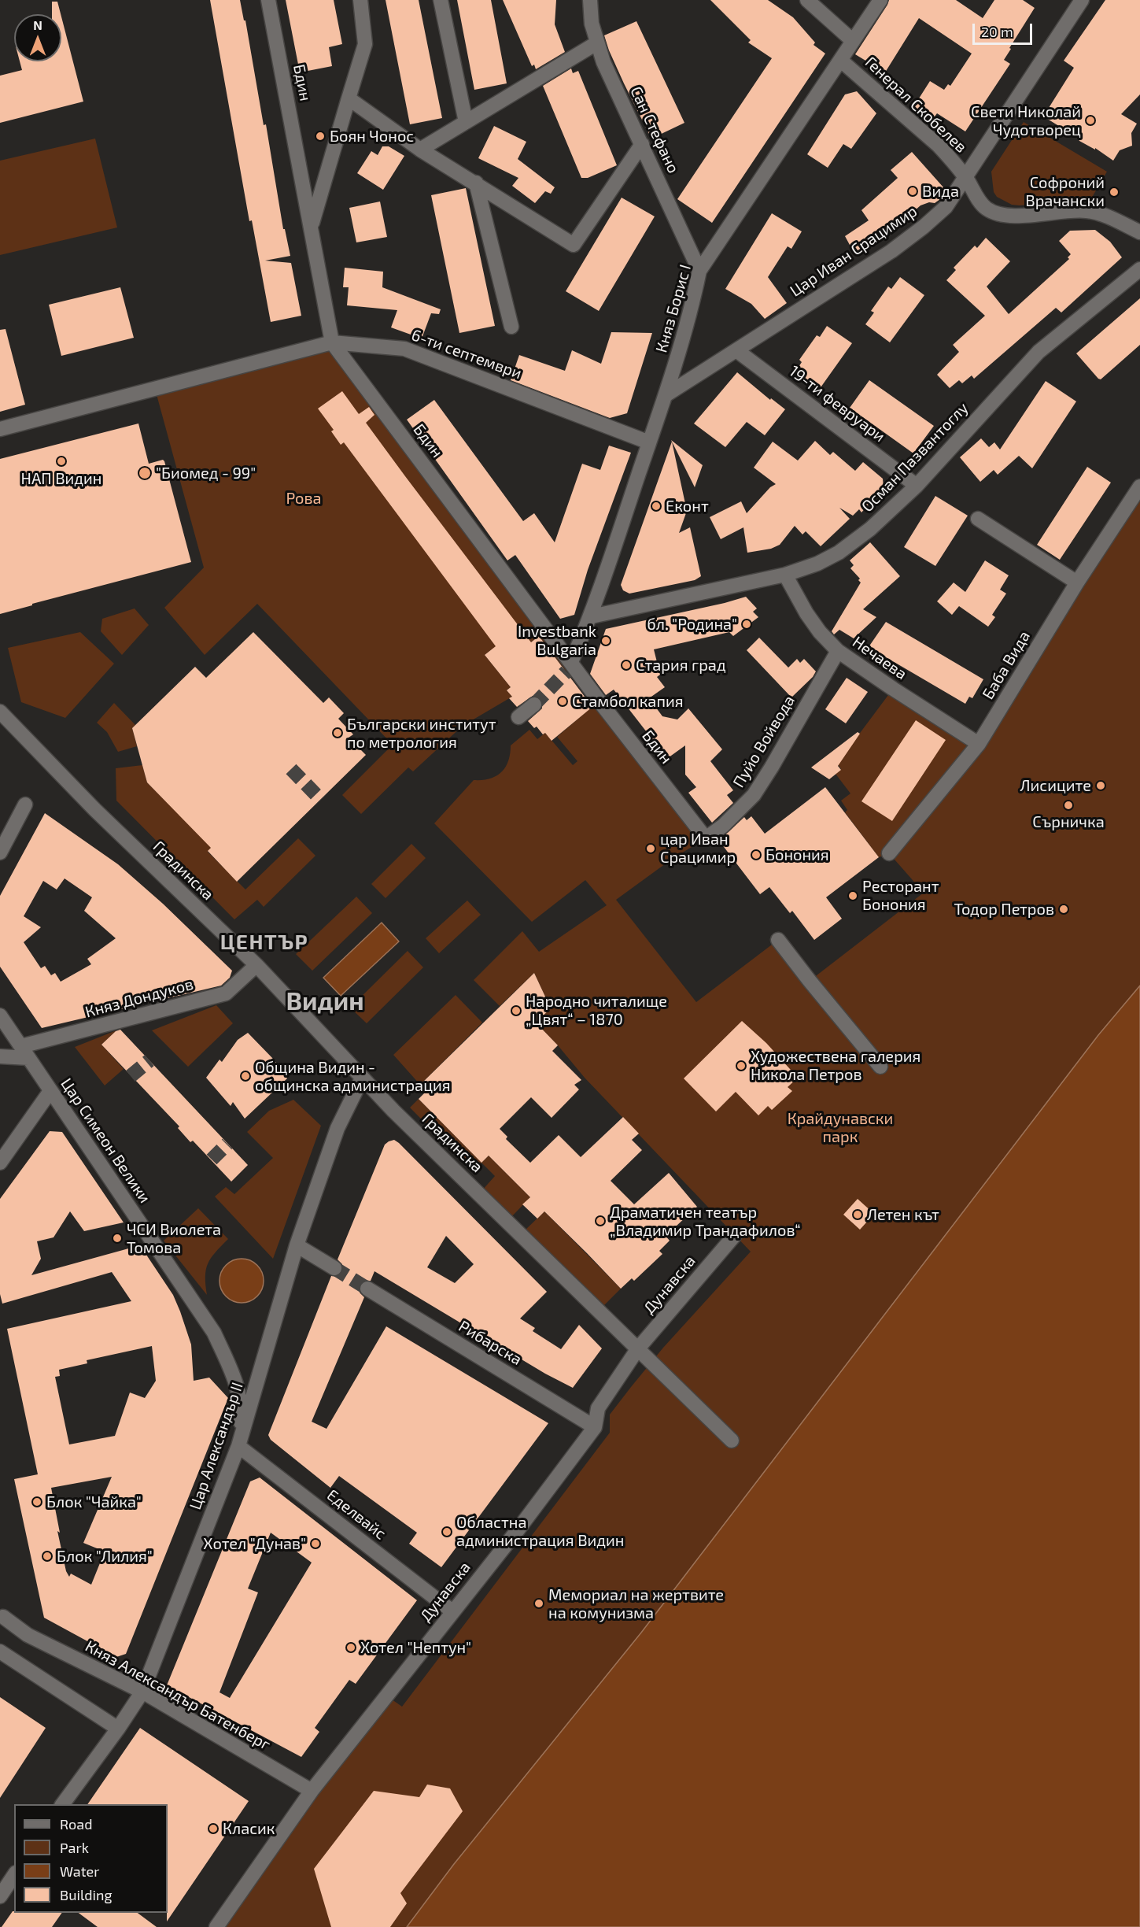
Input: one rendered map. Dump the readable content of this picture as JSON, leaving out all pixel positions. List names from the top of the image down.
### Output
{
  "streets": {
    "street": [
      "Бдин",
      "Генерал Скобелев",
      "Сан Стефано",
      "Цар Иван Срацимир",
      "Княз Борис I",
      "6-ти септември",
      "19-ти февруари",
      "Осман Пазвантоглу",
      "Нечаева",
      "Баба Вида",
      "Пуйо Войвода",
      "Градинска",
      "Княз Дондуков",
      "Цар Симеон Велики",
      "Дунавска",
      "Рибарска",
      "Цар Александър II",
      "Еделвайс",
      "Княз Александър Батенберг"
    ]
  },
  "crossings": [
    ["Бдин", "Княз Борис I"],
    ["Бдин", "6-ти септември"],
    ["Бдин", "Пуйо Войвода"],
    ["Генерал Скобелев", "Цар Иван Срацимир"],
    ["Генерал Скобелев", "Княз Борис I"],
    ["Сан Стефано", "Княз Борис I"],
    ["Цар Иван Срацимир", "Княз Борис I"],
    ["Цар Иван Срацимир", "19-ти февруари"],
    ["Княз Борис I", "6-ти септември"],
    ["Княз Борис I", "Осман Пазвантоглу"],
    ["19-ти февруари", "Осман Пазвантоглу"],
    ["Осман Пазвантоглу", "Нечаева"],
    ["Нечаева", "Баба Вида"],
    ["Нечаева", "Пуйо Войвода"],
    ["Градинска", "Княз Дондуков"],
    ["Градинска", "Дунавска"],
    ["Градинска", "Цар Александър II"],
    ["Княз Дондуков", "Цар Симеон Велики"],
    ["Цар Симеон Велики", "Цар Александър II"],
    ["Цар Симеон Велики", "Еделвайс"],
    ["Дунавска", "Рибарска"],
    ["Дунавска", "Еделвайс"],
    ["Дунавска", "Княз Александър Батенберг"],
    ["Цар Александър II", "Еделвайс"],
    ["Цар Александър II", "Княз Александър Батенберг"]
  ],
  "districts": ["ЦЕНТЪР", "Видин"],
  "parks": ["Рова", "Крайдунавски парк"],
  "places": [
    "Свети Николай Чудотворец",
    "Боян Чонос",
    "Вида",
    "Софроний Врачански",
    "НАП Видин",
    "\"Биомед - 99\"",
    "Еконт",
    "бл. \"Родина\"",
    "Investbank Bulgaria",
    "Стария град",
    "Стамбол капия",
    "Български институт по метрология",
    "Лисиците",
    "Сърничка",
    "цар Иван Срацимир",
    "Бонония",
    "Ресторант Бонония",
    "Тодор Петров",
    "Народно читалище „Цвят“ – 1870",
    "Художествена галерия Никола Петров",
    "Община Видин - общинска администрация",
    "Летен кът",
    "Драматичен театър „Владимир Трандафилов“",
    "ЧСИ Виолета Томова",
    "Блок \"Чайка\"",
    "Областна администрация Видин",
    "Хотел \"Дунав\"",
    "Блок \"Лилия\"",
    "Мемориал на жертвите на комунизма",
    "Хотел \"Нептун\"",
    "Класик"
  ],
  "legend": [
    "Road",
    "Park",
    "Water",
    "Building"
  ],
  "scale_bar": "20 m",
  "north": "top"
}
